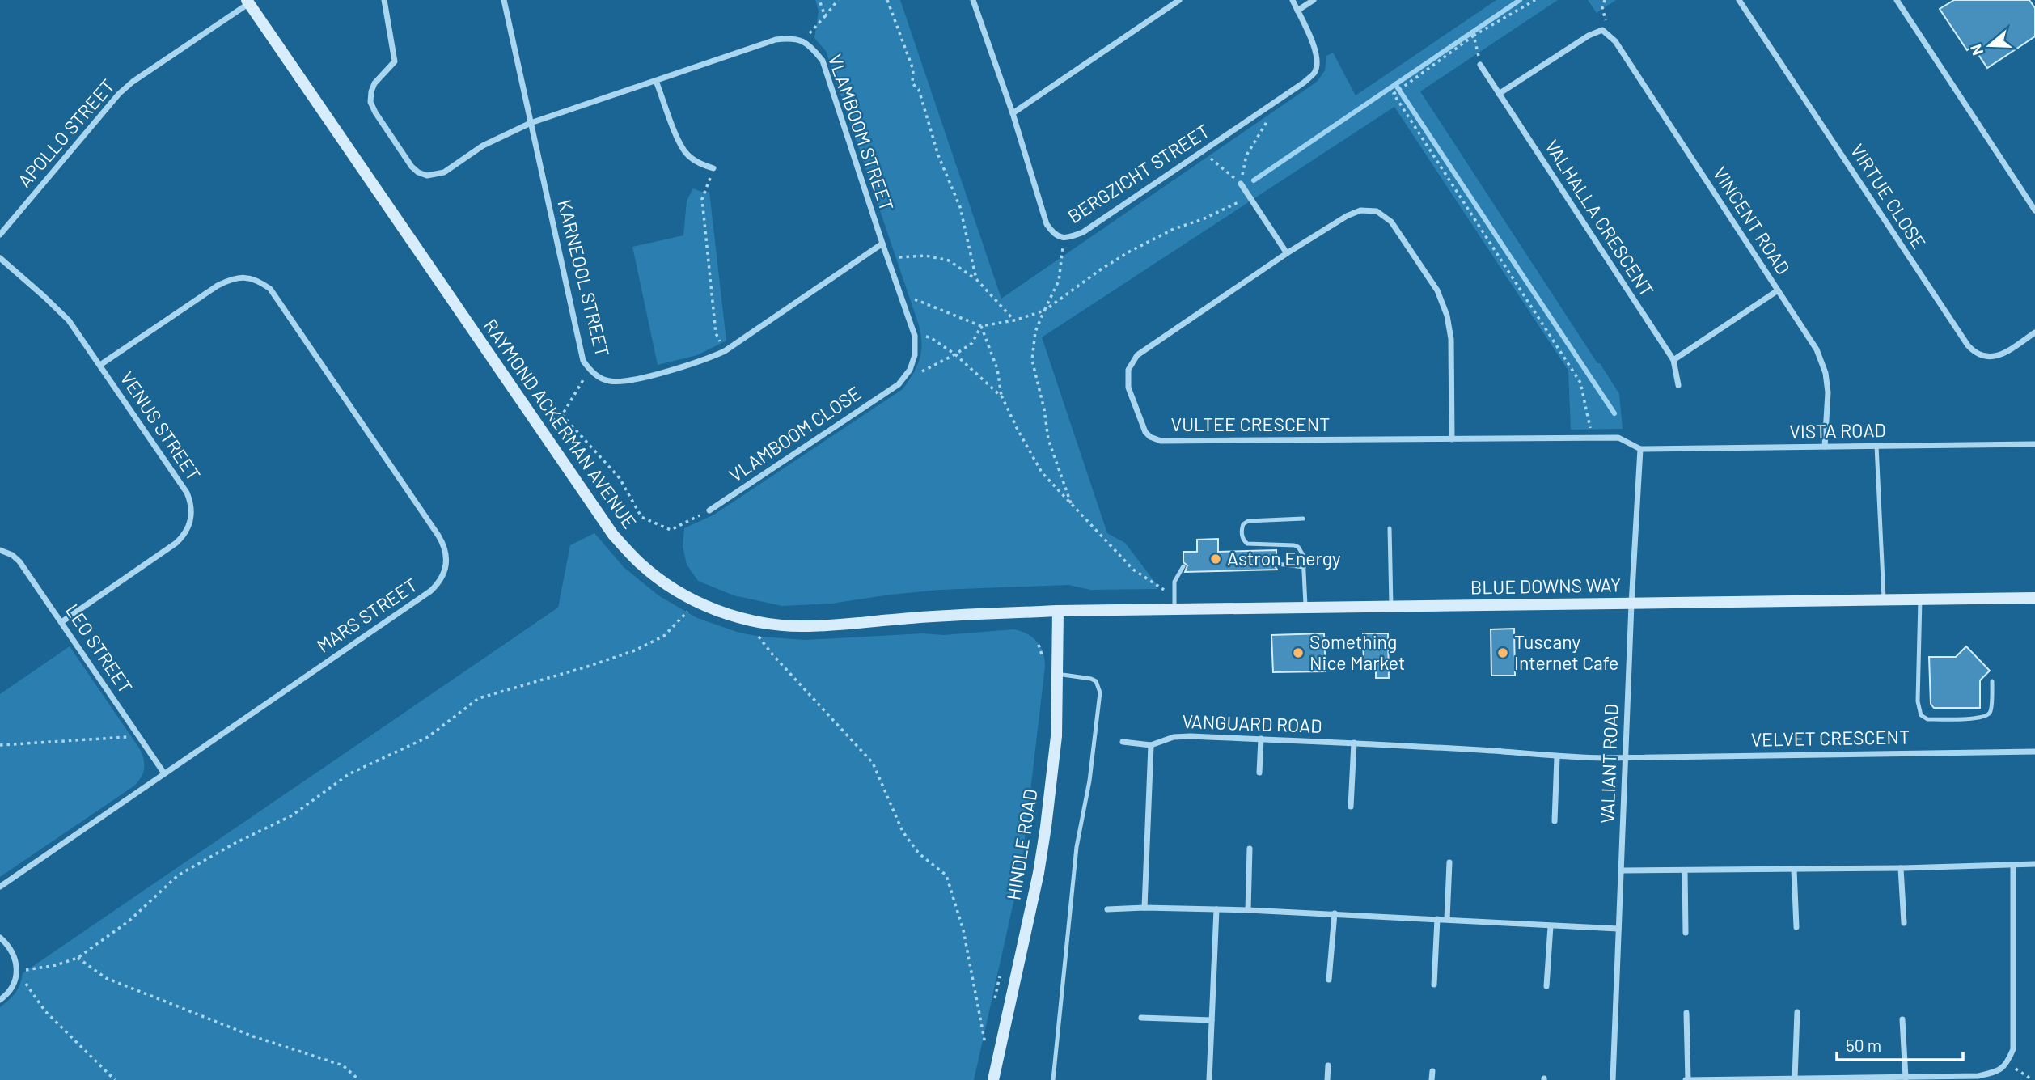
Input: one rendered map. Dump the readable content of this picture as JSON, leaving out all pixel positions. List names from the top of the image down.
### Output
{
  "streets": {
    "street": [
      "VLAMBOOM STREET",
      "APOLLO STREET",
      "BERGZICHT STREET",
      "VIRTUE CLOSE",
      "VALHALLA CRESCENT",
      "VINCENT ROAD",
      "KARNEOOL STREET",
      "RAYMOND ACKERMAN AVENUE",
      "VULTEE CRESCENT",
      "VENUS STREET",
      "VISTA ROAD",
      "VLAMBOOM CLOSE",
      "BLUE DOWNS WAY",
      "MARS STREET",
      "LEO STREET",
      "VANGUARD ROAD",
      "VELVET CRESCENT",
      "VALIANT ROAD",
      "HINDLE ROAD"
    ]
  },
  "crossings": [
    ["VLAMBOOM STREET", "KARNEOOL STREET"],
    ["VLAMBOOM STREET", "VLAMBOOM CLOSE"],
    ["APOLLO STREET", "RAYMOND ACKERMAN AVENUE"],
    ["VINCENT ROAD", "VISTA ROAD"],
    ["RAYMOND ACKERMAN AVENUE", "BLUE DOWNS WAY"],
    ["RAYMOND ACKERMAN AVENUE", "HINDLE ROAD"],
    ["VULTEE CRESCENT", "VISTA ROAD"],
    ["VULTEE CRESCENT", "VALIANT ROAD"],
    ["VENUS STREET", "MARS STREET"],
    ["VENUS STREET", "LEO STREET"],
    ["VISTA ROAD", "VALIANT ROAD"],
    ["BLUE DOWNS WAY", "VALIANT ROAD"],
    ["BLUE DOWNS WAY", "HINDLE ROAD"],
    ["MARS STREET", "LEO STREET"],
    ["VANGUARD ROAD", "VELVET CRESCENT"],
    ["VANGUARD ROAD", "VALIANT ROAD"],
    ["VELVET CRESCENT", "VALIANT ROAD"]
  ],
  "places": ["Astron Energy", "Something Nice Market", "Tuscany Internet Cafe"],
  "scale_bar": "50 m",
  "north": "left"
}
